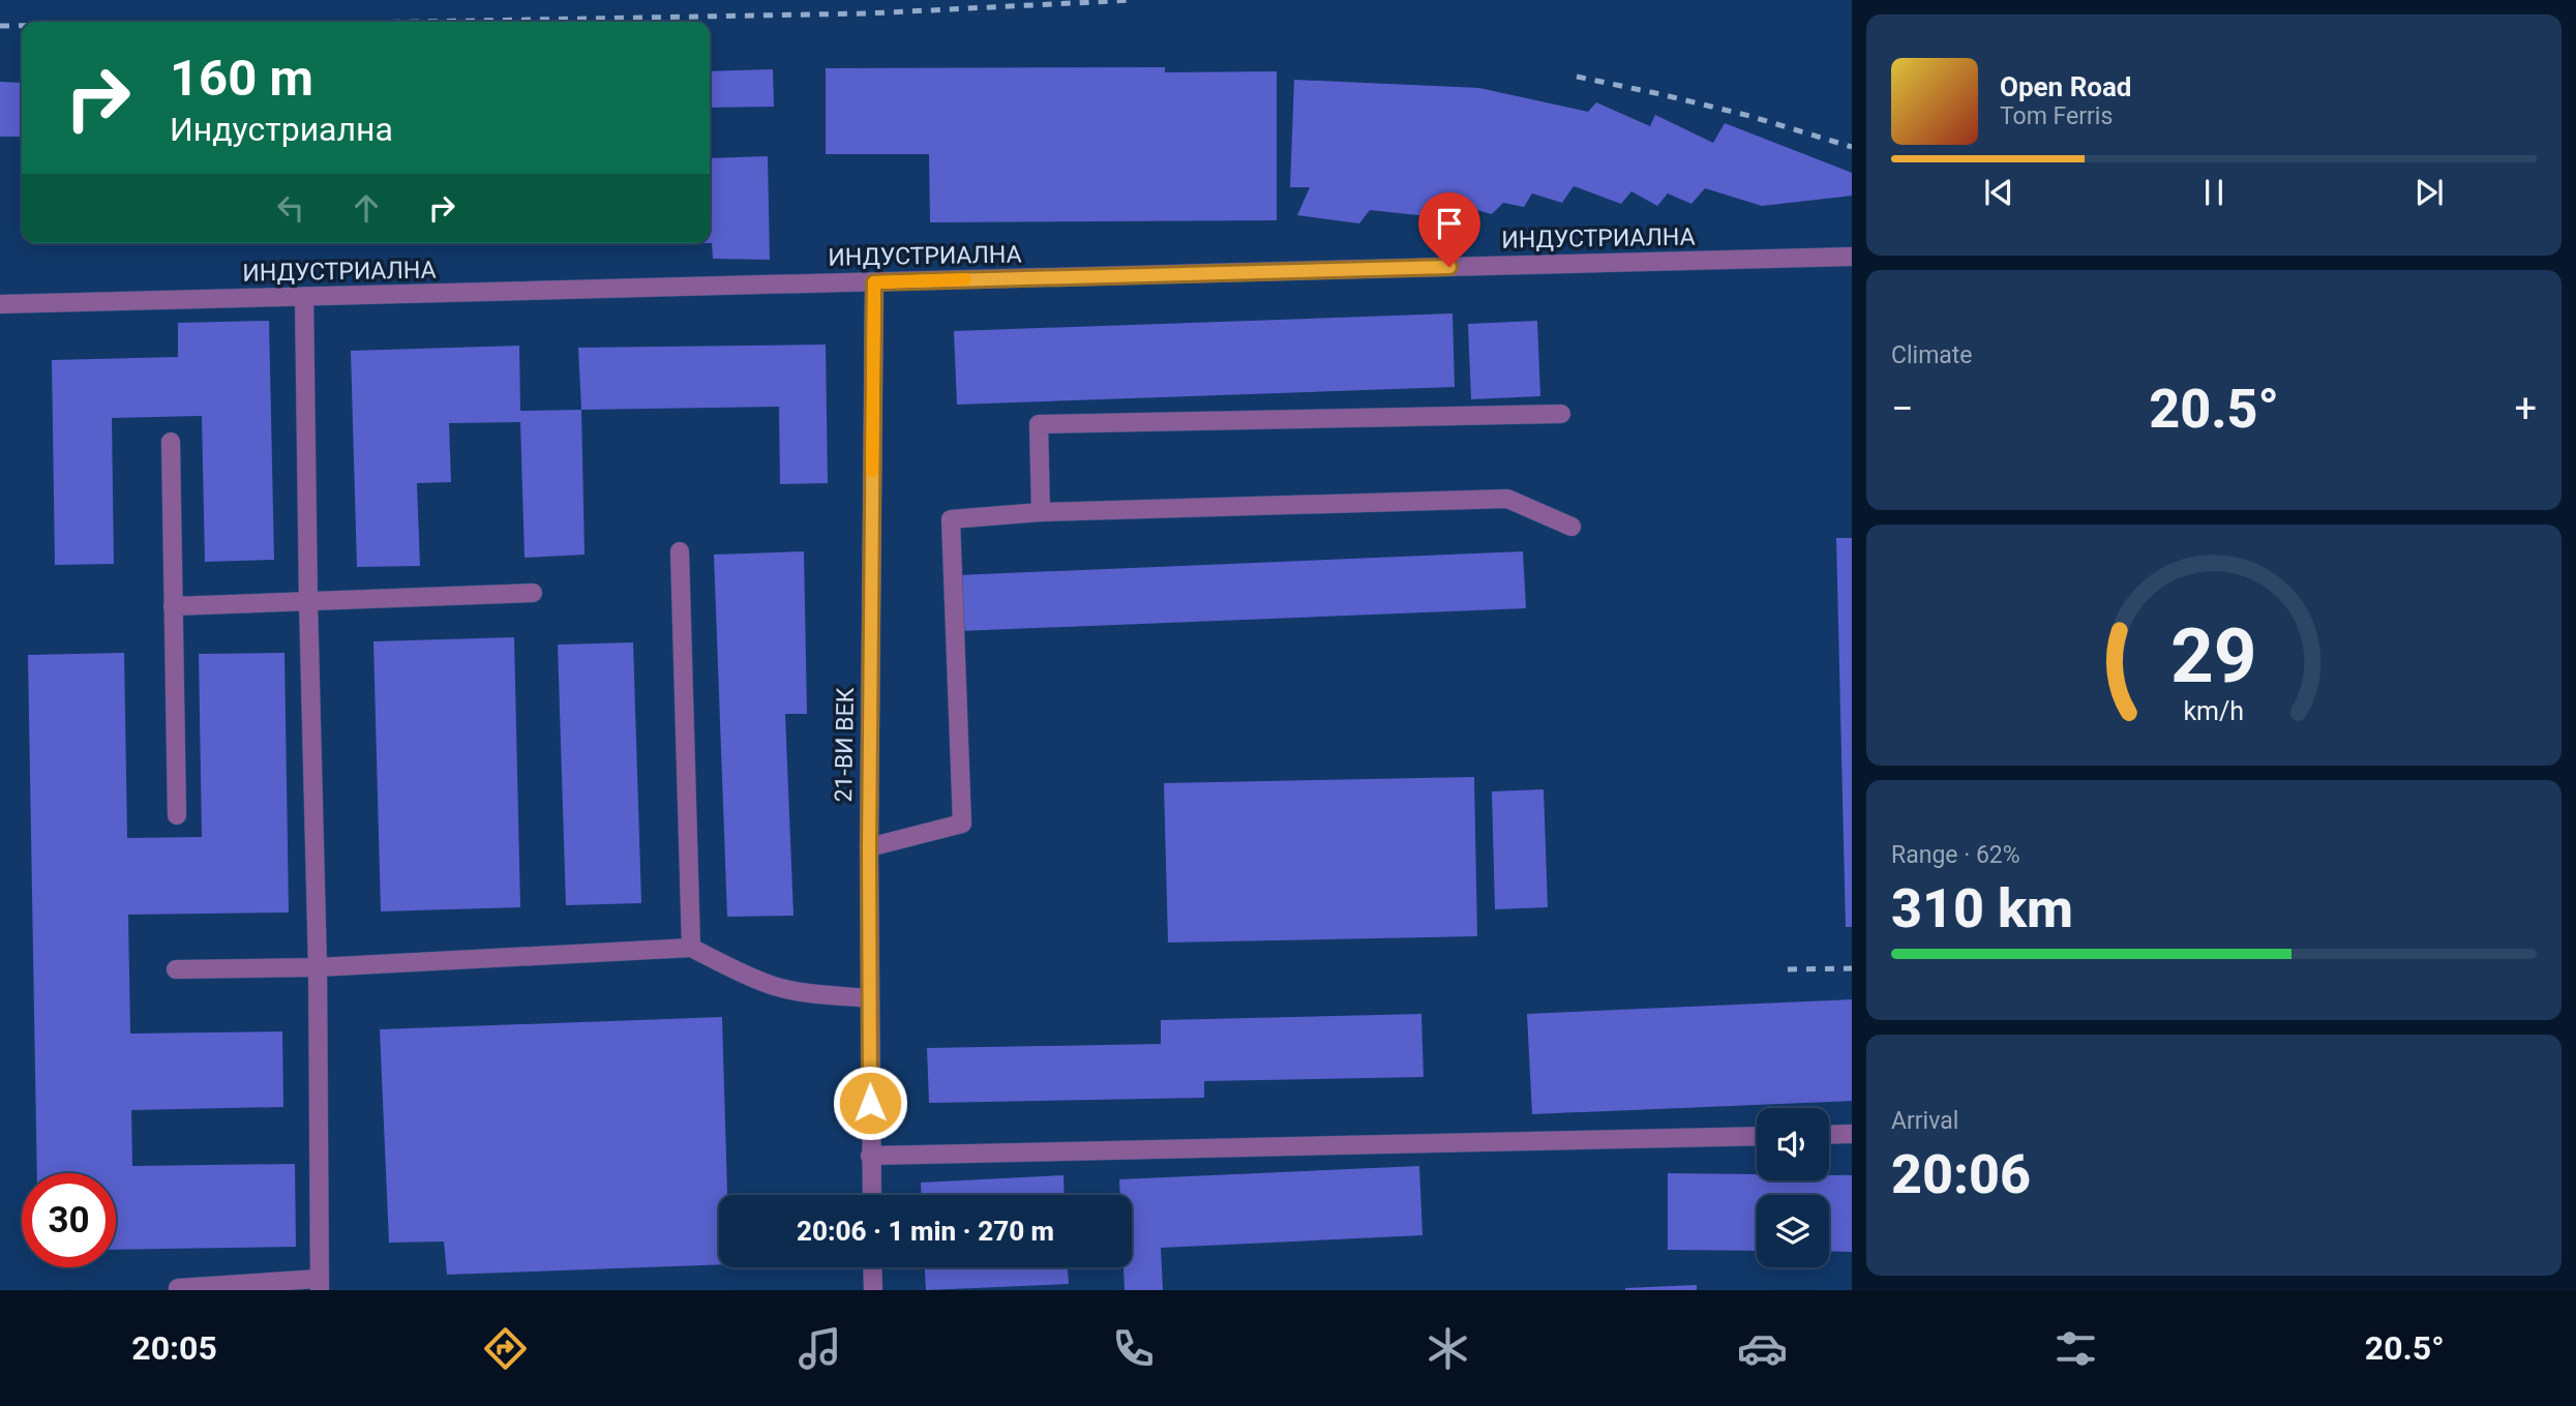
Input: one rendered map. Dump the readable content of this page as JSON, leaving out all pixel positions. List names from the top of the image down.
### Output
{
  "streets": {
    "street": ["ИНДУСТРИАЛНА", "21-ВИ ВЕК"]
  },
  "crossings": [
    ["ИНДУСТРИАЛНА", "21-ВИ ВЕК"]
  ],
  "page": {
    "turn": ["160 m", "Индустриална"],
    "song": ["Open Road", "Tom Ferris"],
    "tile": [
      "Climate",
      ["Range · 62%", "310 km"],
      ["Arrival", "20:06"]
    ],
    "heat": ["−", "20.5°", "+"],
    "limit": "30",
    "trip": "20:06 · 1 min · 270 m",
    "tabs": ["20:05", "20.5°"],
    "gauge": ["29", "km/h"]
  }
}
